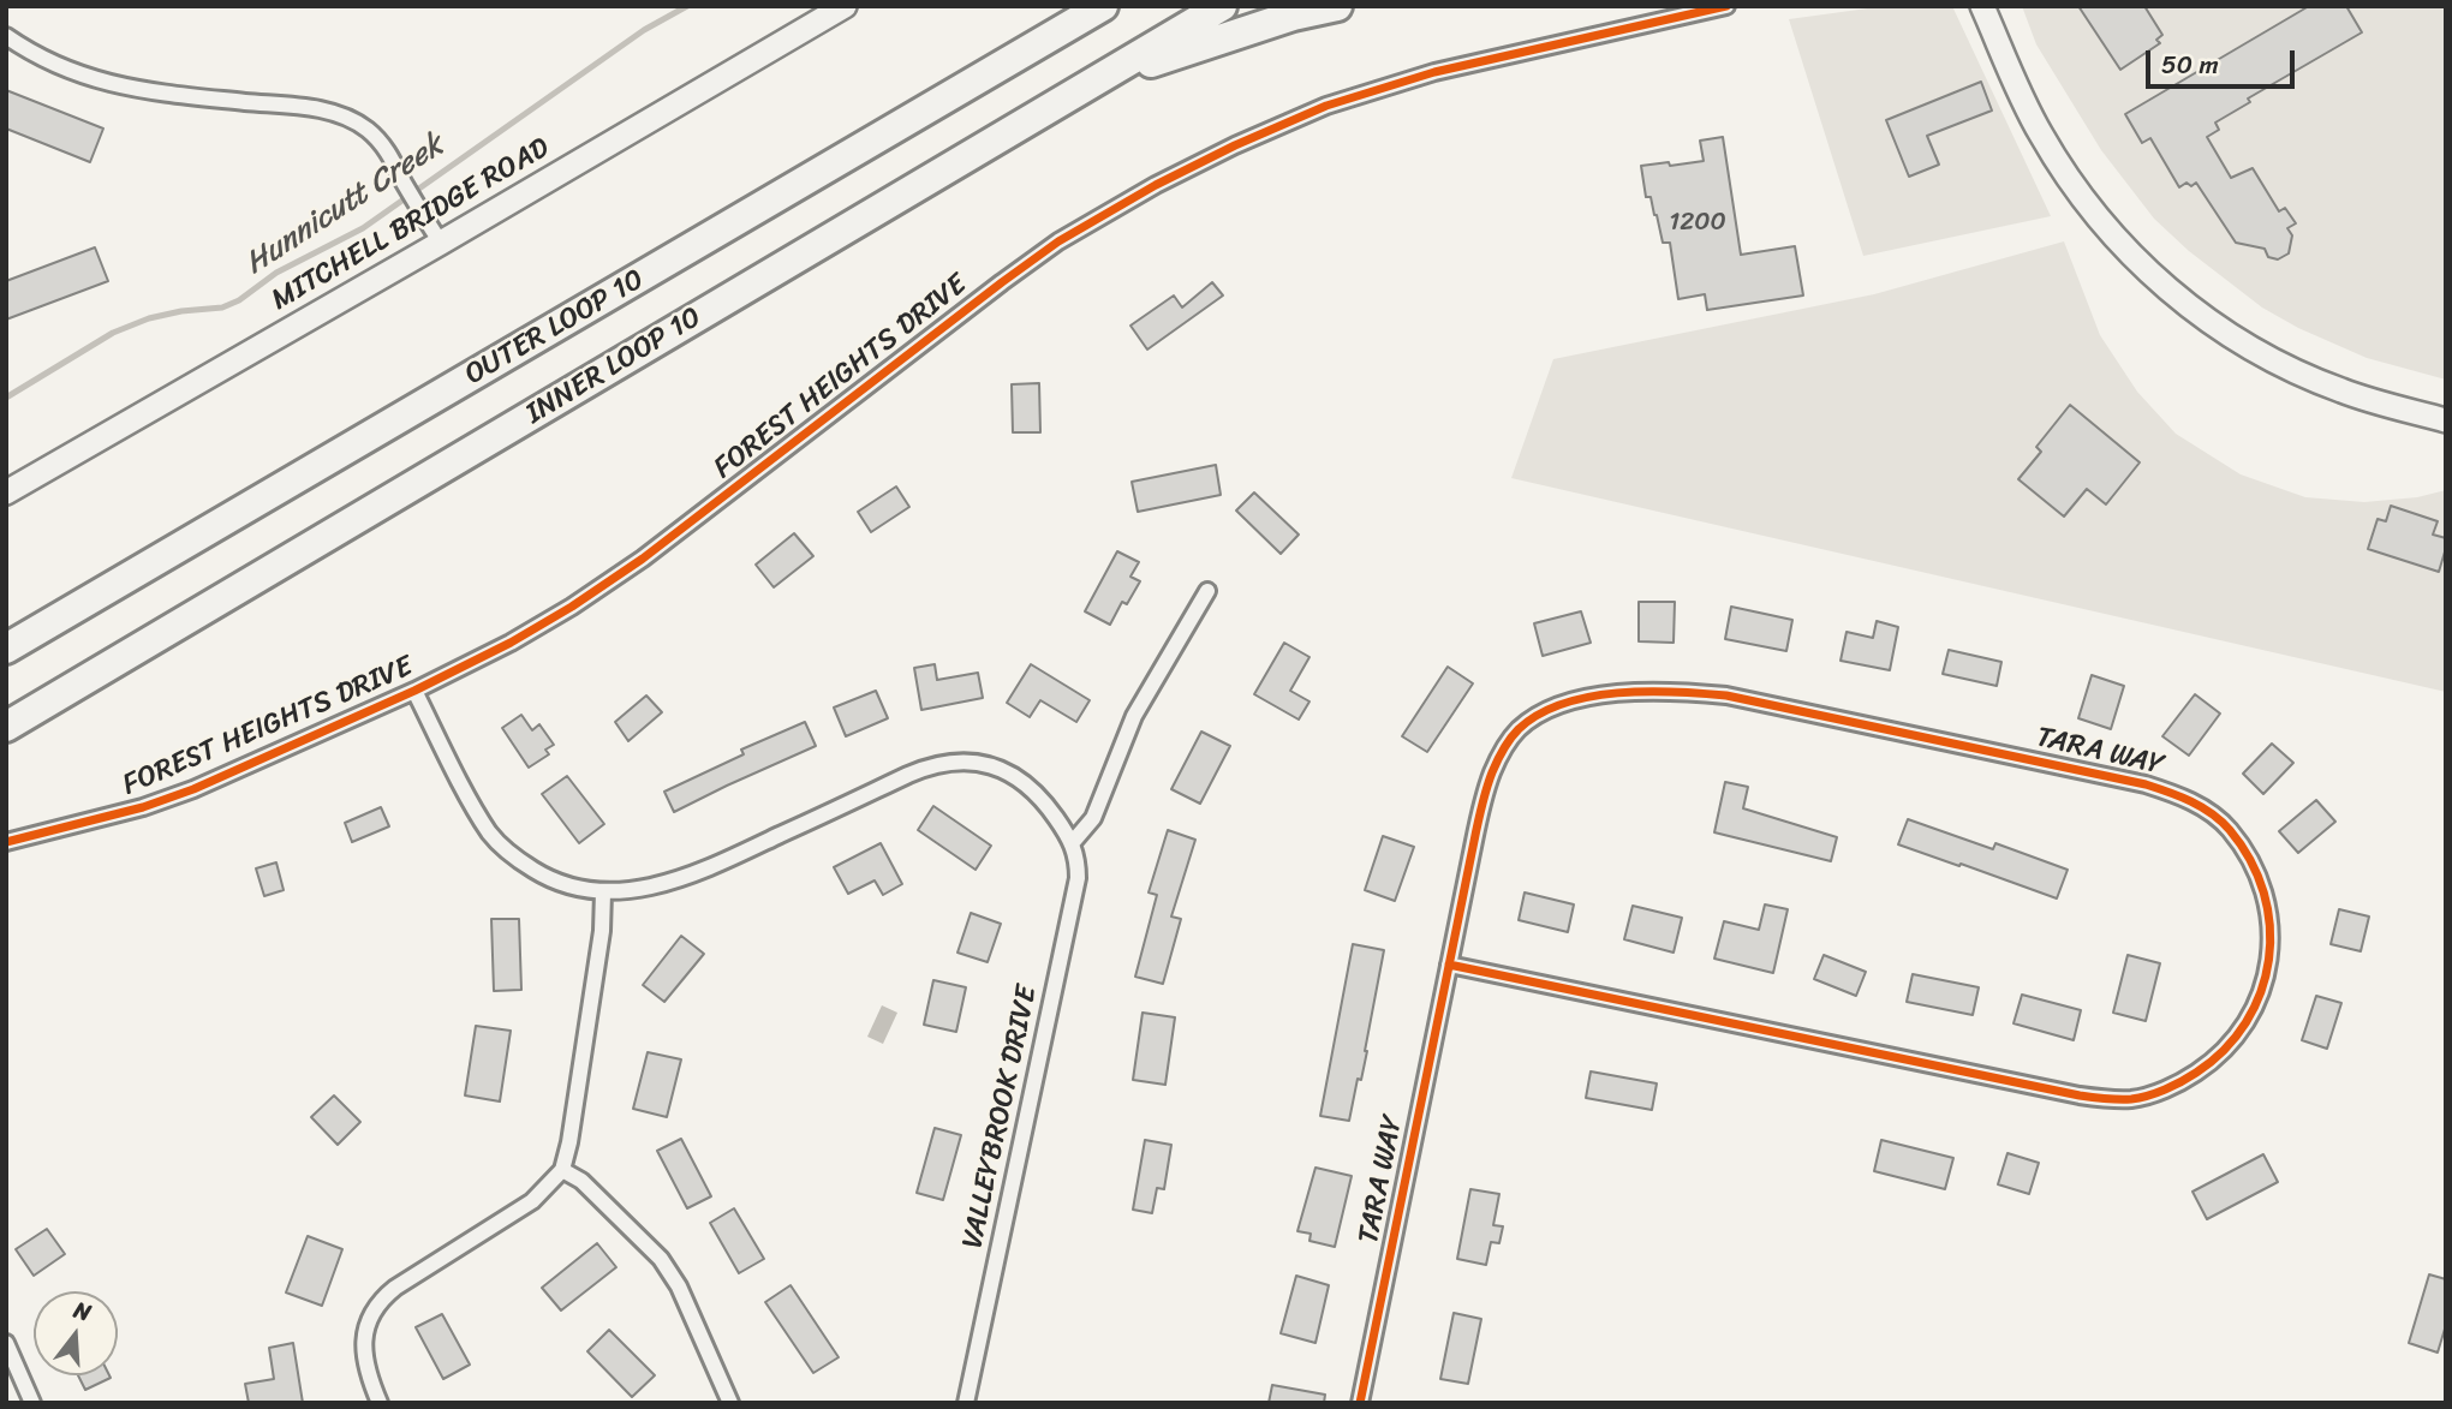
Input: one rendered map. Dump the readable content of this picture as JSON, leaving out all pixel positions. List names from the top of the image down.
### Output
{
  "streets": {
    "highway": ["OUTER LOOP 10", "INNER LOOP 10"],
    "street": [
      "MITCHELL BRIDGE ROAD",
      "FOREST HEIGHTS DRIVE",
      "TARA WAY",
      "VALLEYBROOK DRIVE"
    ]
  },
  "water": ["Hunnicutt Creek"],
  "house_numbers": ["1200"],
  "scale_bar": "50 m",
  "north": "top"
}
